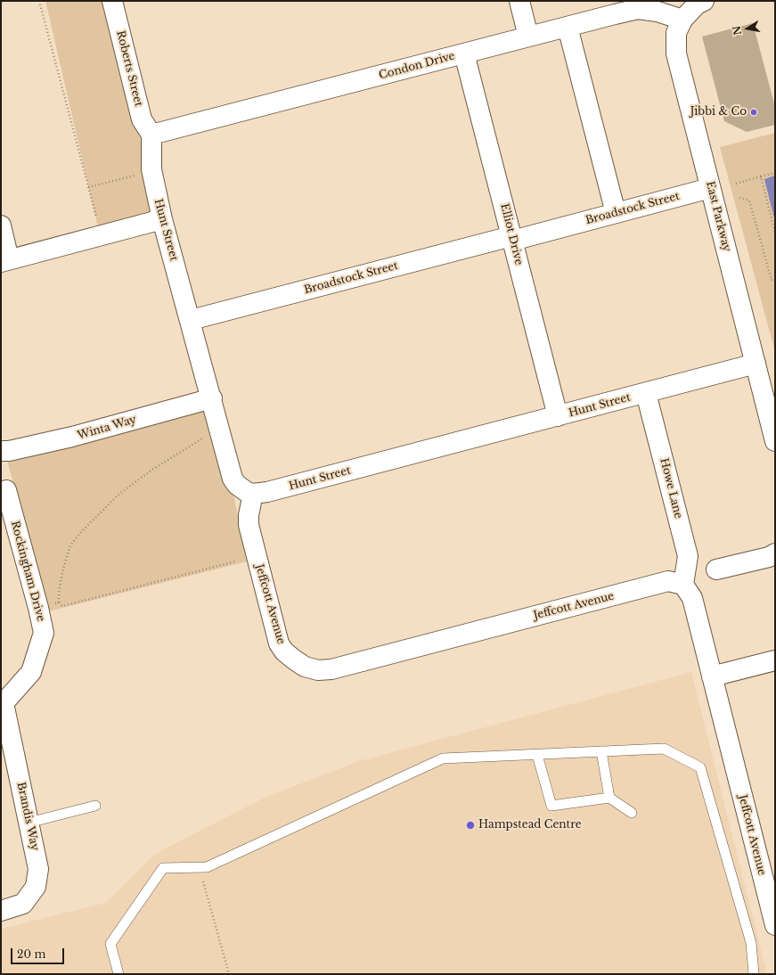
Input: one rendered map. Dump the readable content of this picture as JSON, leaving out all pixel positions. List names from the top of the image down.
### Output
{
  "streets": {
    "street": [
      "Condon Drive",
      "Roberts Street",
      "Broadstock Street",
      "East Parkway",
      "Hunt Street",
      "Elliot Drive",
      "Winta Way",
      "Howe Lane",
      "Rockingham Drive",
      "Jeffcott Avenue",
      "Brandis Way"
    ]
  },
  "crossings": [
    ["Condon Drive", "Roberts Street"],
    ["Condon Drive", "East Parkway"],
    ["Condon Drive", "Hunt Street"],
    ["Condon Drive", "Elliot Drive"],
    ["Roberts Street", "Hunt Street"],
    ["Broadstock Street", "East Parkway"],
    ["Broadstock Street", "Hunt Street"],
    ["Broadstock Street", "Elliot Drive"],
    ["East Parkway", "Hunt Street"],
    ["Hunt Street", "Elliot Drive"],
    ["Hunt Street", "Winta Way"],
    ["Hunt Street", "Howe Lane"],
    ["Hunt Street", "Jeffcott Avenue"],
    ["Howe Lane", "Jeffcott Avenue"],
    ["Rockingham Drive", "Brandis Way"]
  ],
  "places": ["Jibbi & Co", "Hampstead Centre"],
  "scale_bar": "20 m",
  "north": "left"
}
